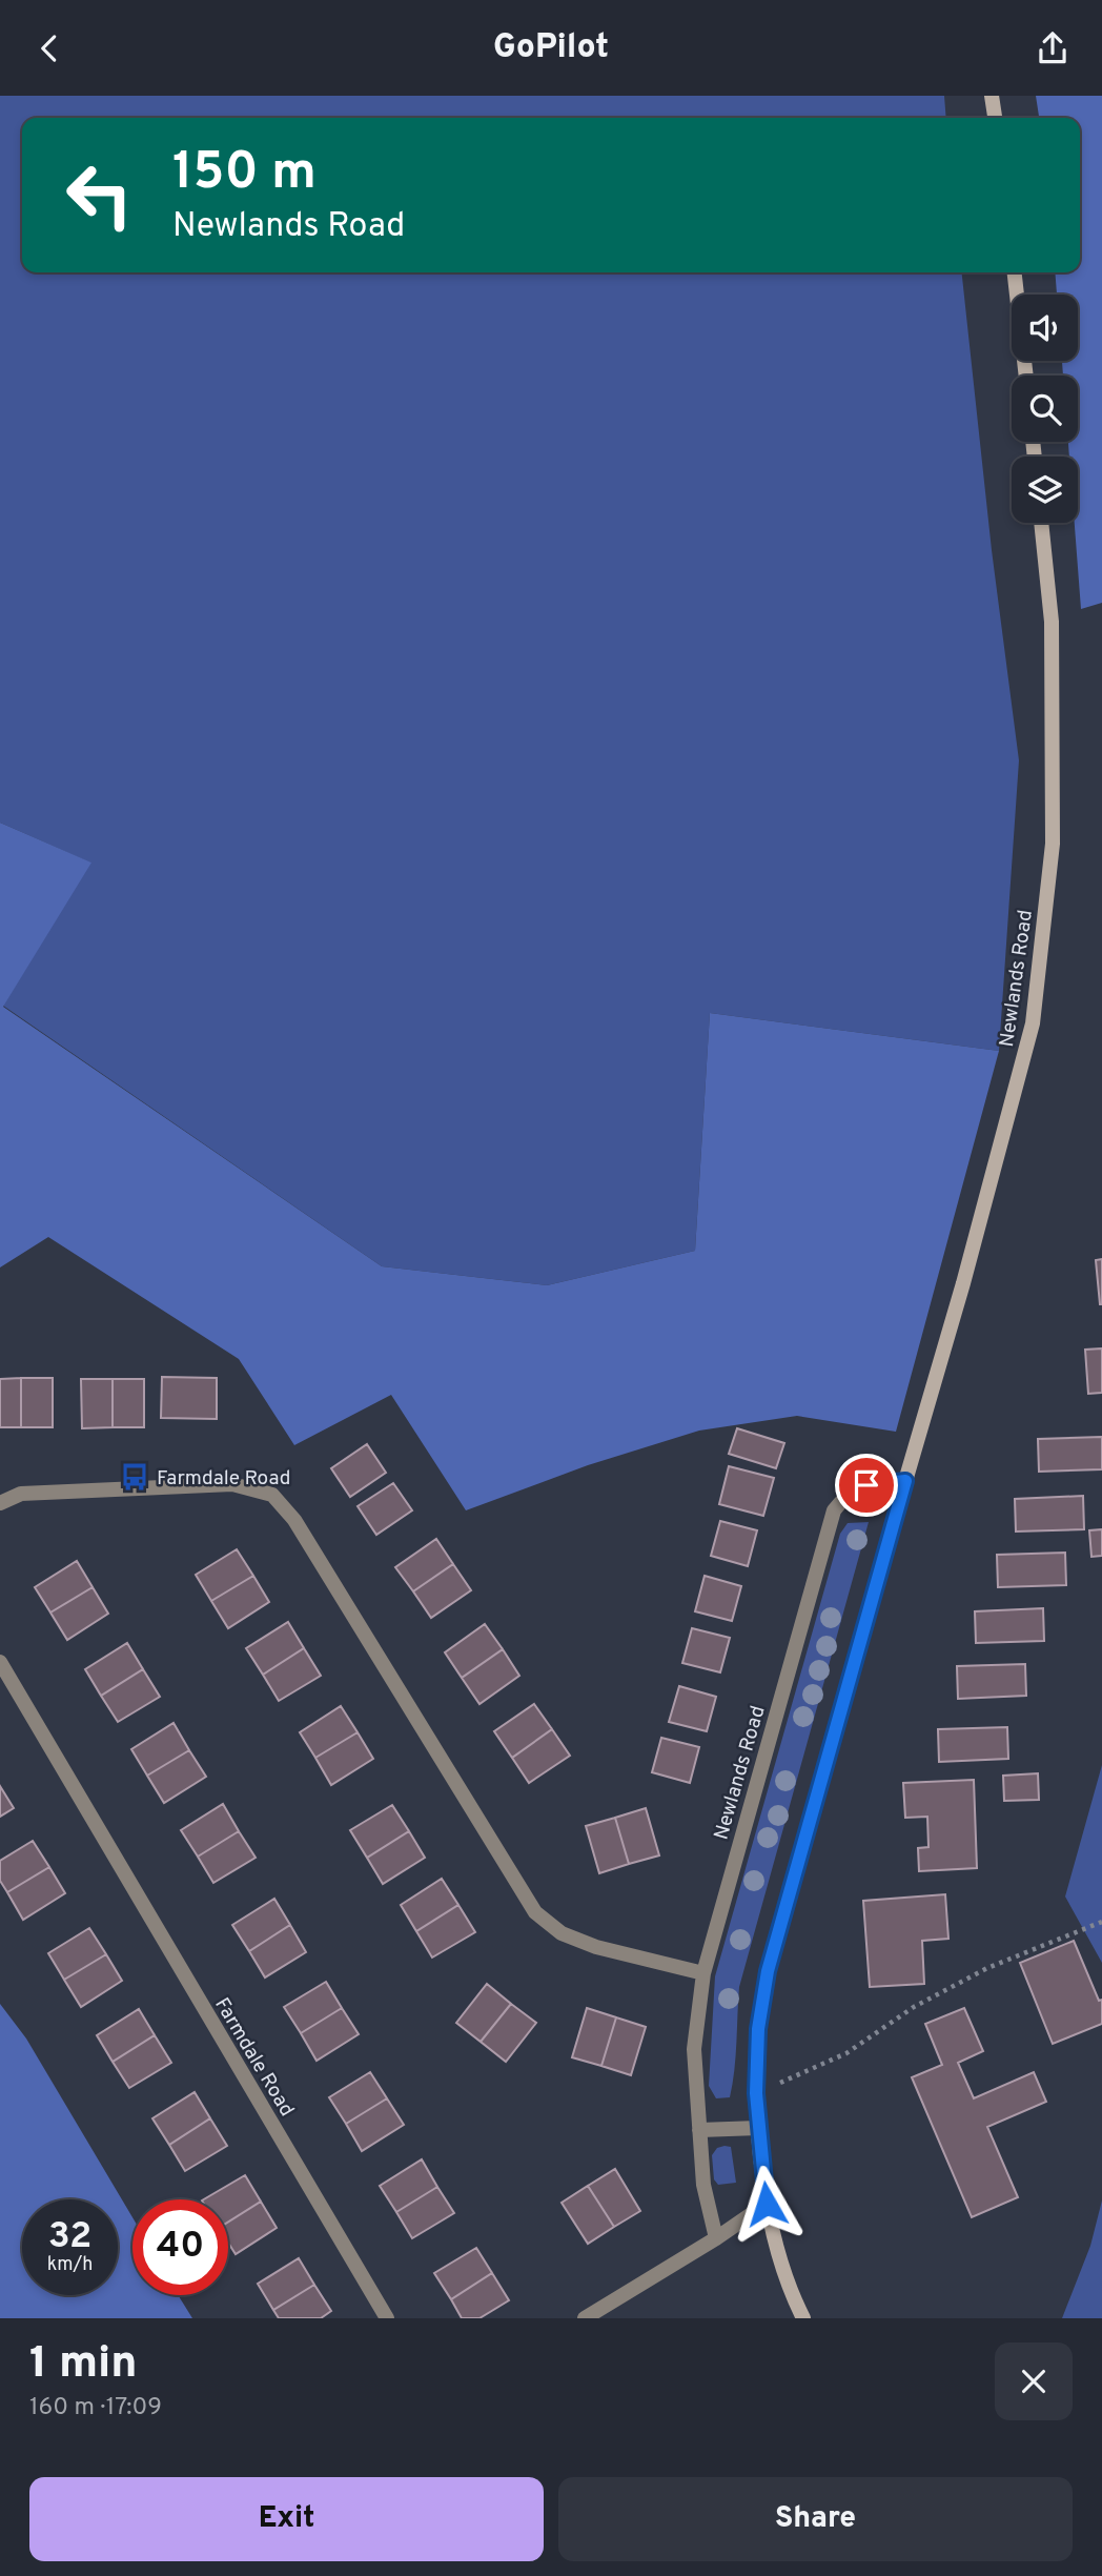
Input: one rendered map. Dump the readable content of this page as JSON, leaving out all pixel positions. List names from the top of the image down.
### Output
{
  "streets": {
    "street": ["Newlands Road", "Farmdale Road"]
  },
  "places": {
    "bus stop": ["Farmdale Road"]
  },
  "page": {
    "header": "GoPilot",
    "turn": ["150 m", "Newlands Road"],
    "speed": "32 km/h",
    "limit": "40",
    "heading": ["1 min", "160 m · 17:09"],
    "buttons": ["Exit", "Share"]
  }
}
